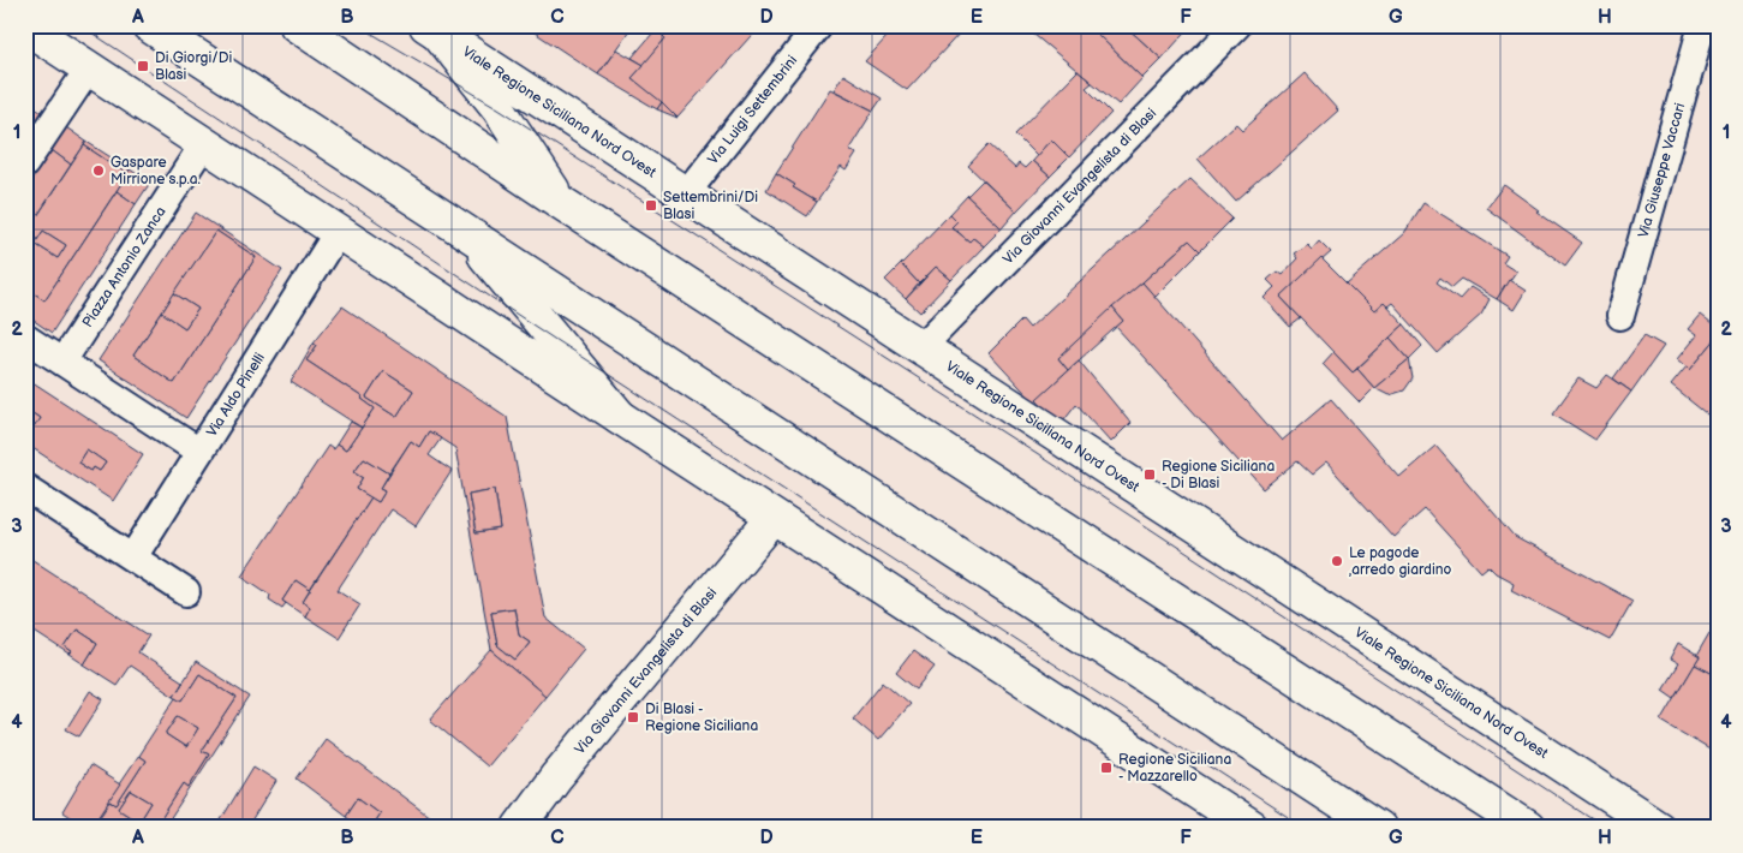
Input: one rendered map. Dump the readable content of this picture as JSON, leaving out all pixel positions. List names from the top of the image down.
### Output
{
  "streets": {
    "main road": ["Viale Regione Siciliana Nord Ovest", "Via Giovanni Evangelista di Blasi"],
    "street": [
      "Via Luigi Settembrini",
      "Via Giuseppe Vaccari",
      "Piazza Antonio Zanca",
      "Via Aldo Pinelli"
    ]
  },
  "crossings": [
    ["Via Luigi Settembrini", "Viale Regione Siciliana Nord Ovest"],
    ["Viale Regione Siciliana Nord Ovest", "Via Giovanni Evangelista di Blasi"]
  ],
  "places": {
    "transit": [
      "Di Giorgi/Di Blasi",
      "Settembrini/Di Blasi",
      "Regione Siciliana - Di Blasi",
      "Di Blasi - Regione Siciliana",
      "Regione Siciliana - Mazzarello"
    ],
    "other": ["Gaspare Mirrione s.p.a.", "Le pagode ,arredo giardino"]
  },
  "grid": {
    "columns": [
      "A",
      "B",
      "C",
      "D",
      "E",
      "F",
      "G",
      "H"
    ],
    "rows": [
      "1",
      "2",
      "3",
      "4"
    ]
  }
}
